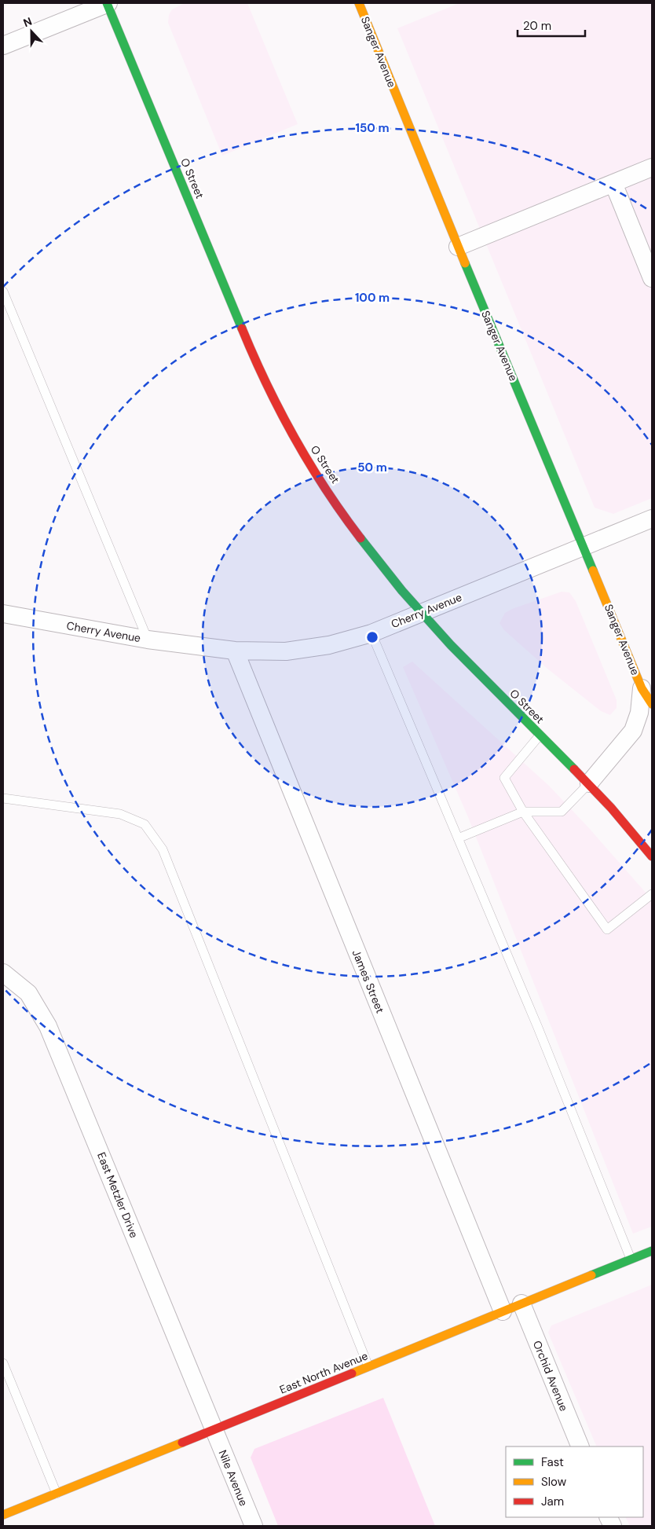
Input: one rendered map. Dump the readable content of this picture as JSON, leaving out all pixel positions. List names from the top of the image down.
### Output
{
  "streets": {
    "street": [
      "Sanger Avenue",
      "O Street",
      "Cherry Avenue",
      "James Street",
      "East Metzler Drive",
      "East North Avenue",
      "Orchid Avenue",
      "Nile Avenue"
    ]
  },
  "crossings": [
    ["Sanger Avenue", "O Street"],
    ["Sanger Avenue", "Cherry Avenue"],
    ["O Street", "Cherry Avenue"],
    ["Cherry Avenue", "James Street"],
    ["James Street", "East North Avenue"],
    ["East Metzler Drive", "East North Avenue"],
    ["East Metzler Drive", "Nile Avenue"],
    ["East North Avenue", "Orchid Avenue"],
    ["East North Avenue", "Nile Avenue"]
  ],
  "legend": ["Fast", "Slow", "Jam"],
  "scale_bar": "20 m",
  "north": "top",
  "rings": ["150 m", "100 m", "50 m"]
}
